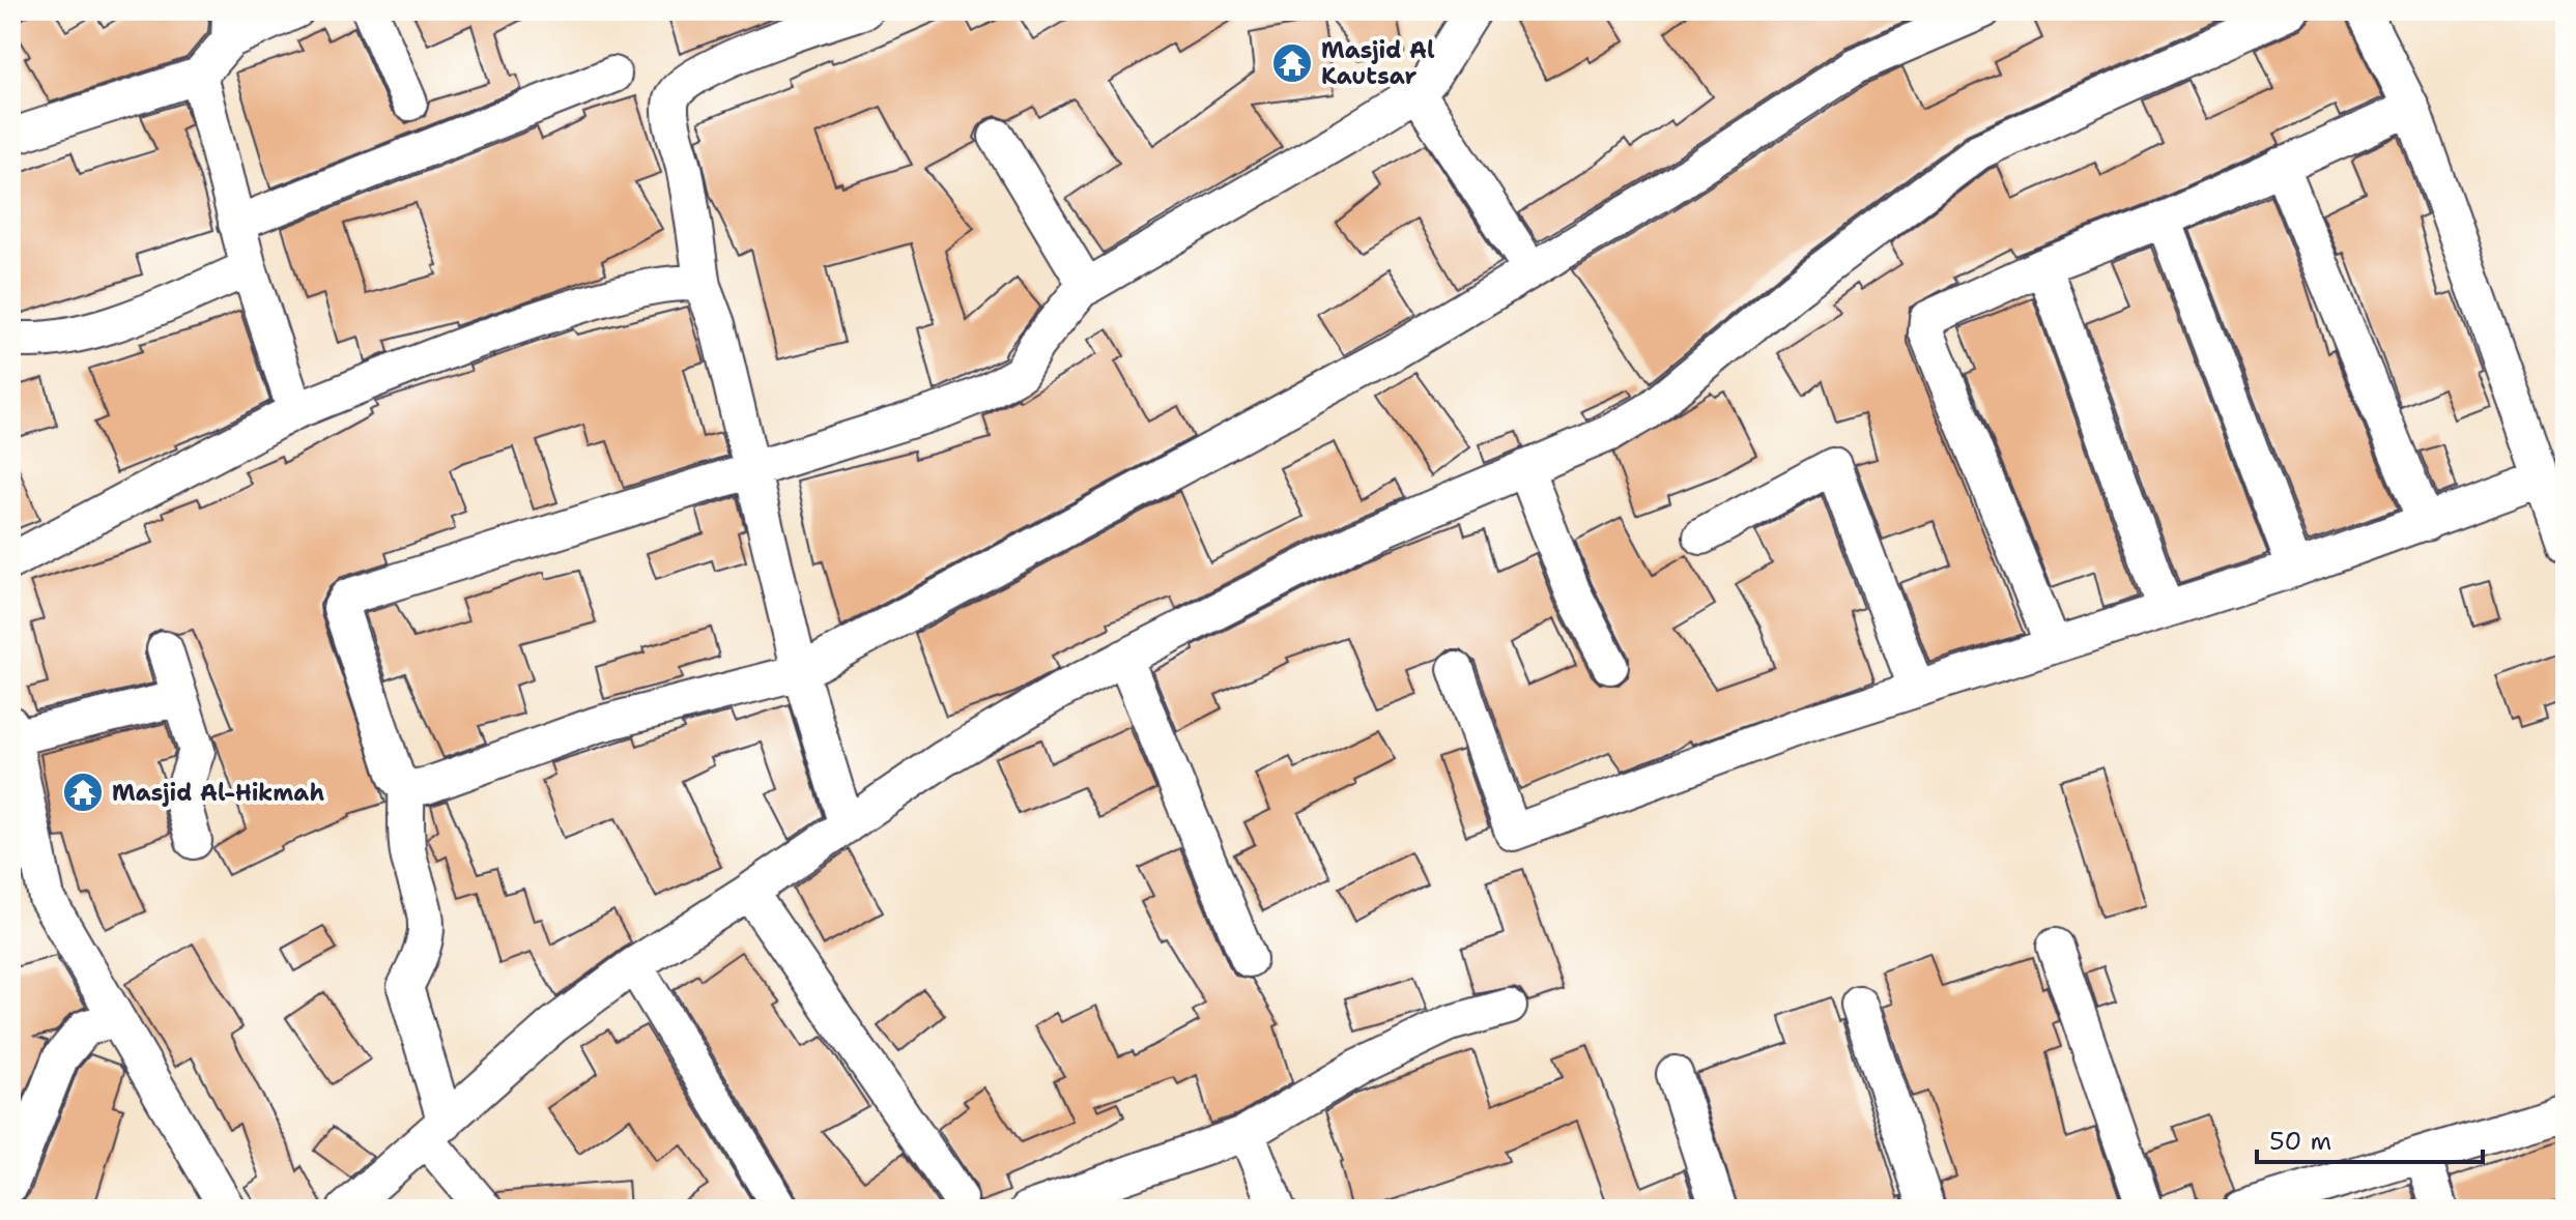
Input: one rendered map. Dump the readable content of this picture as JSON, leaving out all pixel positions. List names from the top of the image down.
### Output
{
  "places": {
    "temple": ["Masjid Al Kautsar", "Masjid Al-Hikmah"]
  },
  "scale_bar": "50 m"
}
